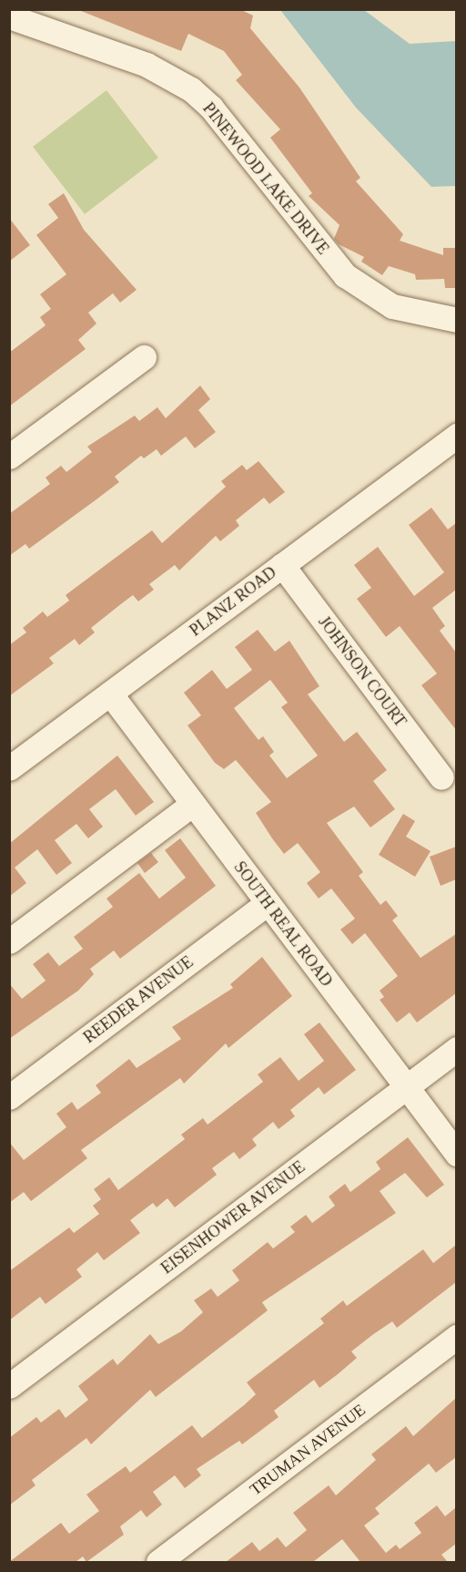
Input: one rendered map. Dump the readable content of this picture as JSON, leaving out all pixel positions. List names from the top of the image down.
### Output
{
  "streets": {
    "street": [
      "PINEWOOD LAKE DRIVE",
      "PLANZ ROAD",
      "JOHNSON COURT",
      "SOUTH REAL ROAD",
      "REEDER AVENUE",
      "EISENHOWER AVENUE",
      "TRUMAN AVENUE"
    ]
  },
  "crossings": [
    ["PLANZ ROAD", "JOHNSON COURT"],
    ["PLANZ ROAD", "SOUTH REAL ROAD"],
    ["SOUTH REAL ROAD", "REEDER AVENUE"],
    ["SOUTH REAL ROAD", "EISENHOWER AVENUE"]
  ]
}
